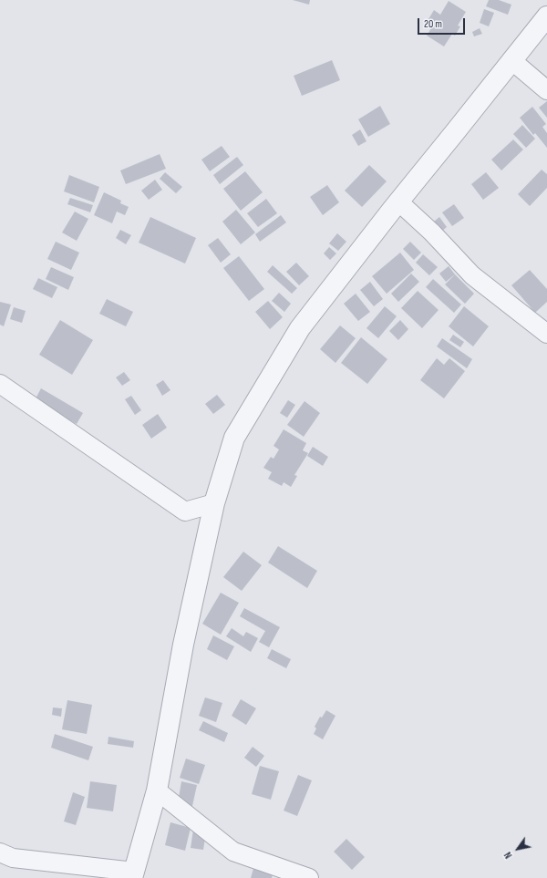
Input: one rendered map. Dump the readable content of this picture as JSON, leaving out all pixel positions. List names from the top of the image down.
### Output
{
  "scale_bar": "20 m",
  "north": "bottom left"
}
